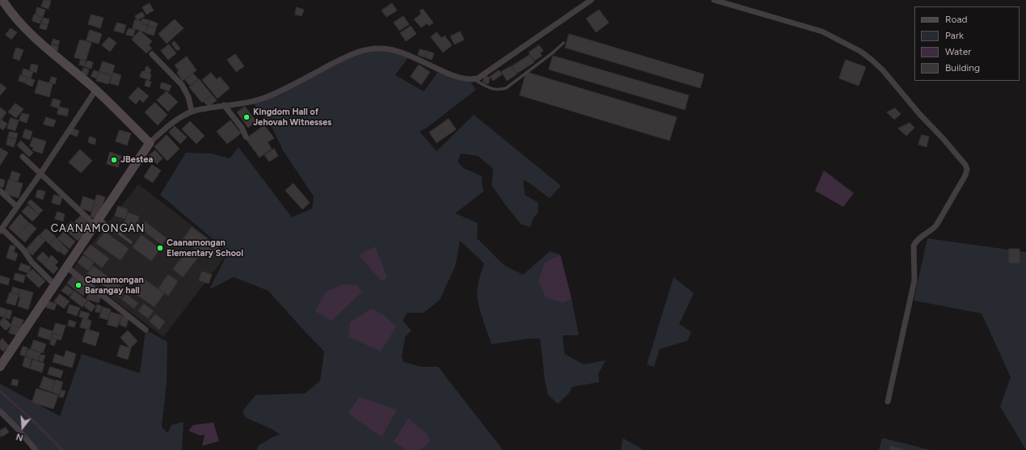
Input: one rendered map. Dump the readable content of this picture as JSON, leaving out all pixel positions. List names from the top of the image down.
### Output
{
  "districts": ["CAANAMONGAN"],
  "places": [
    "Kingdom Hall of Jehovah Witnesses",
    "JBestea",
    "Caanamongan Elementary School",
    "Caanamongan Barangay hall"
  ],
  "legend": [
    "Road",
    "Park",
    "Water",
    "Building"
  ],
  "north": "bottom"
}
